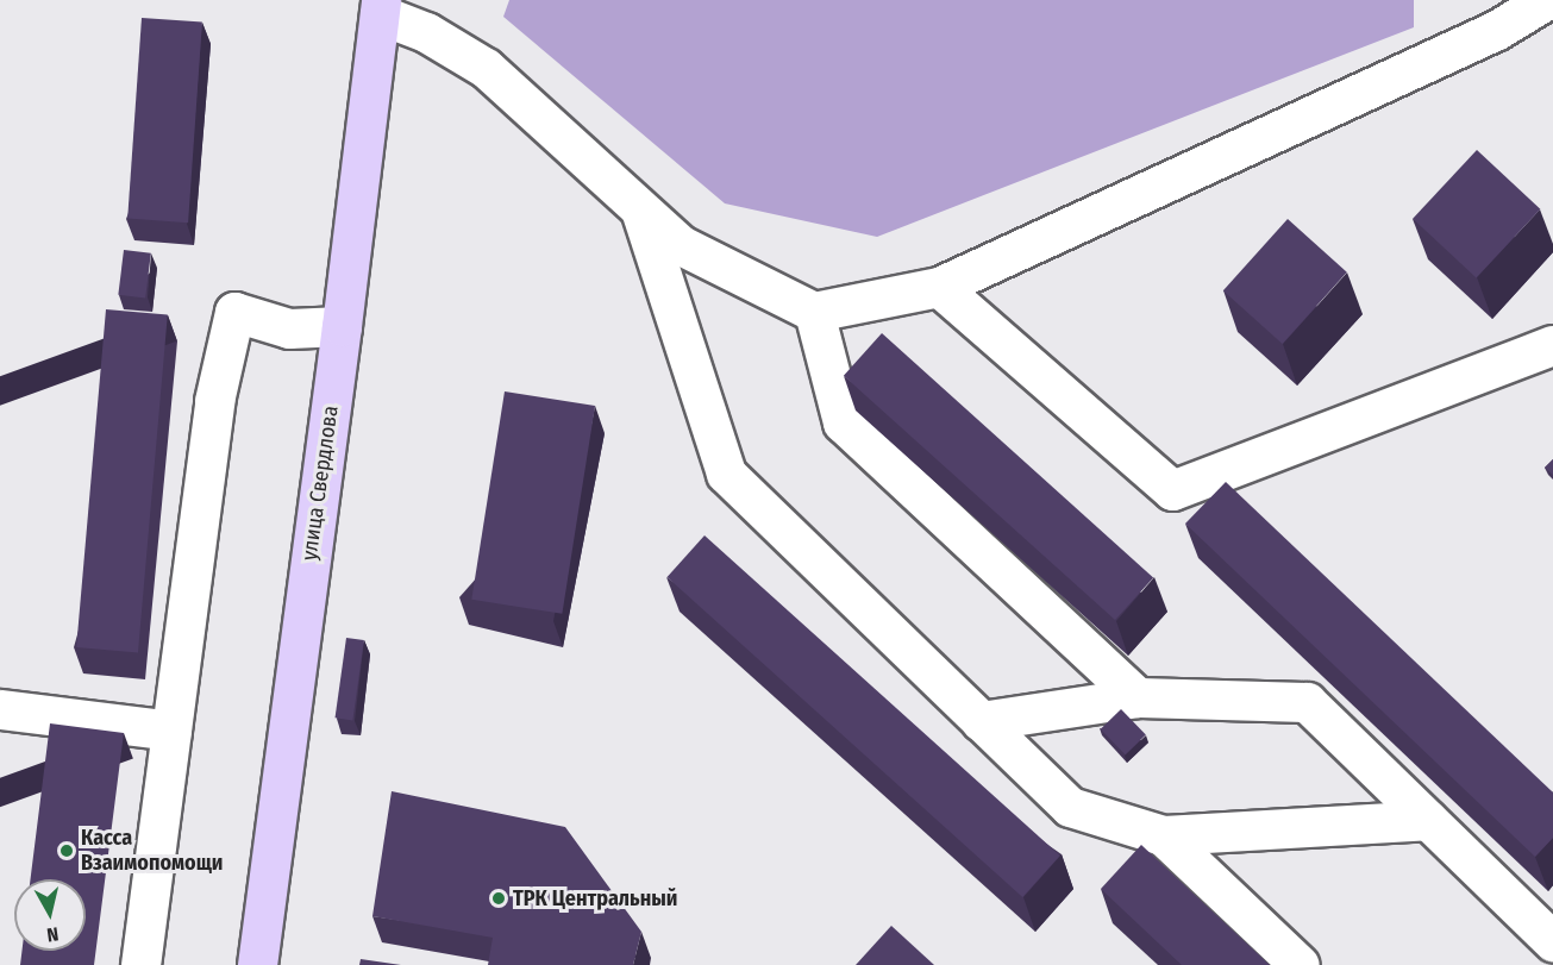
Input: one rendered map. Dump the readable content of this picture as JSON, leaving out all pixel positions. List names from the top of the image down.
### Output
{
  "streets": {
    "main road": ["улица Свердлова"]
  },
  "places": ["Касса Взаимопомощи", "ТРК Центральный"],
  "north": "bottom"
}
